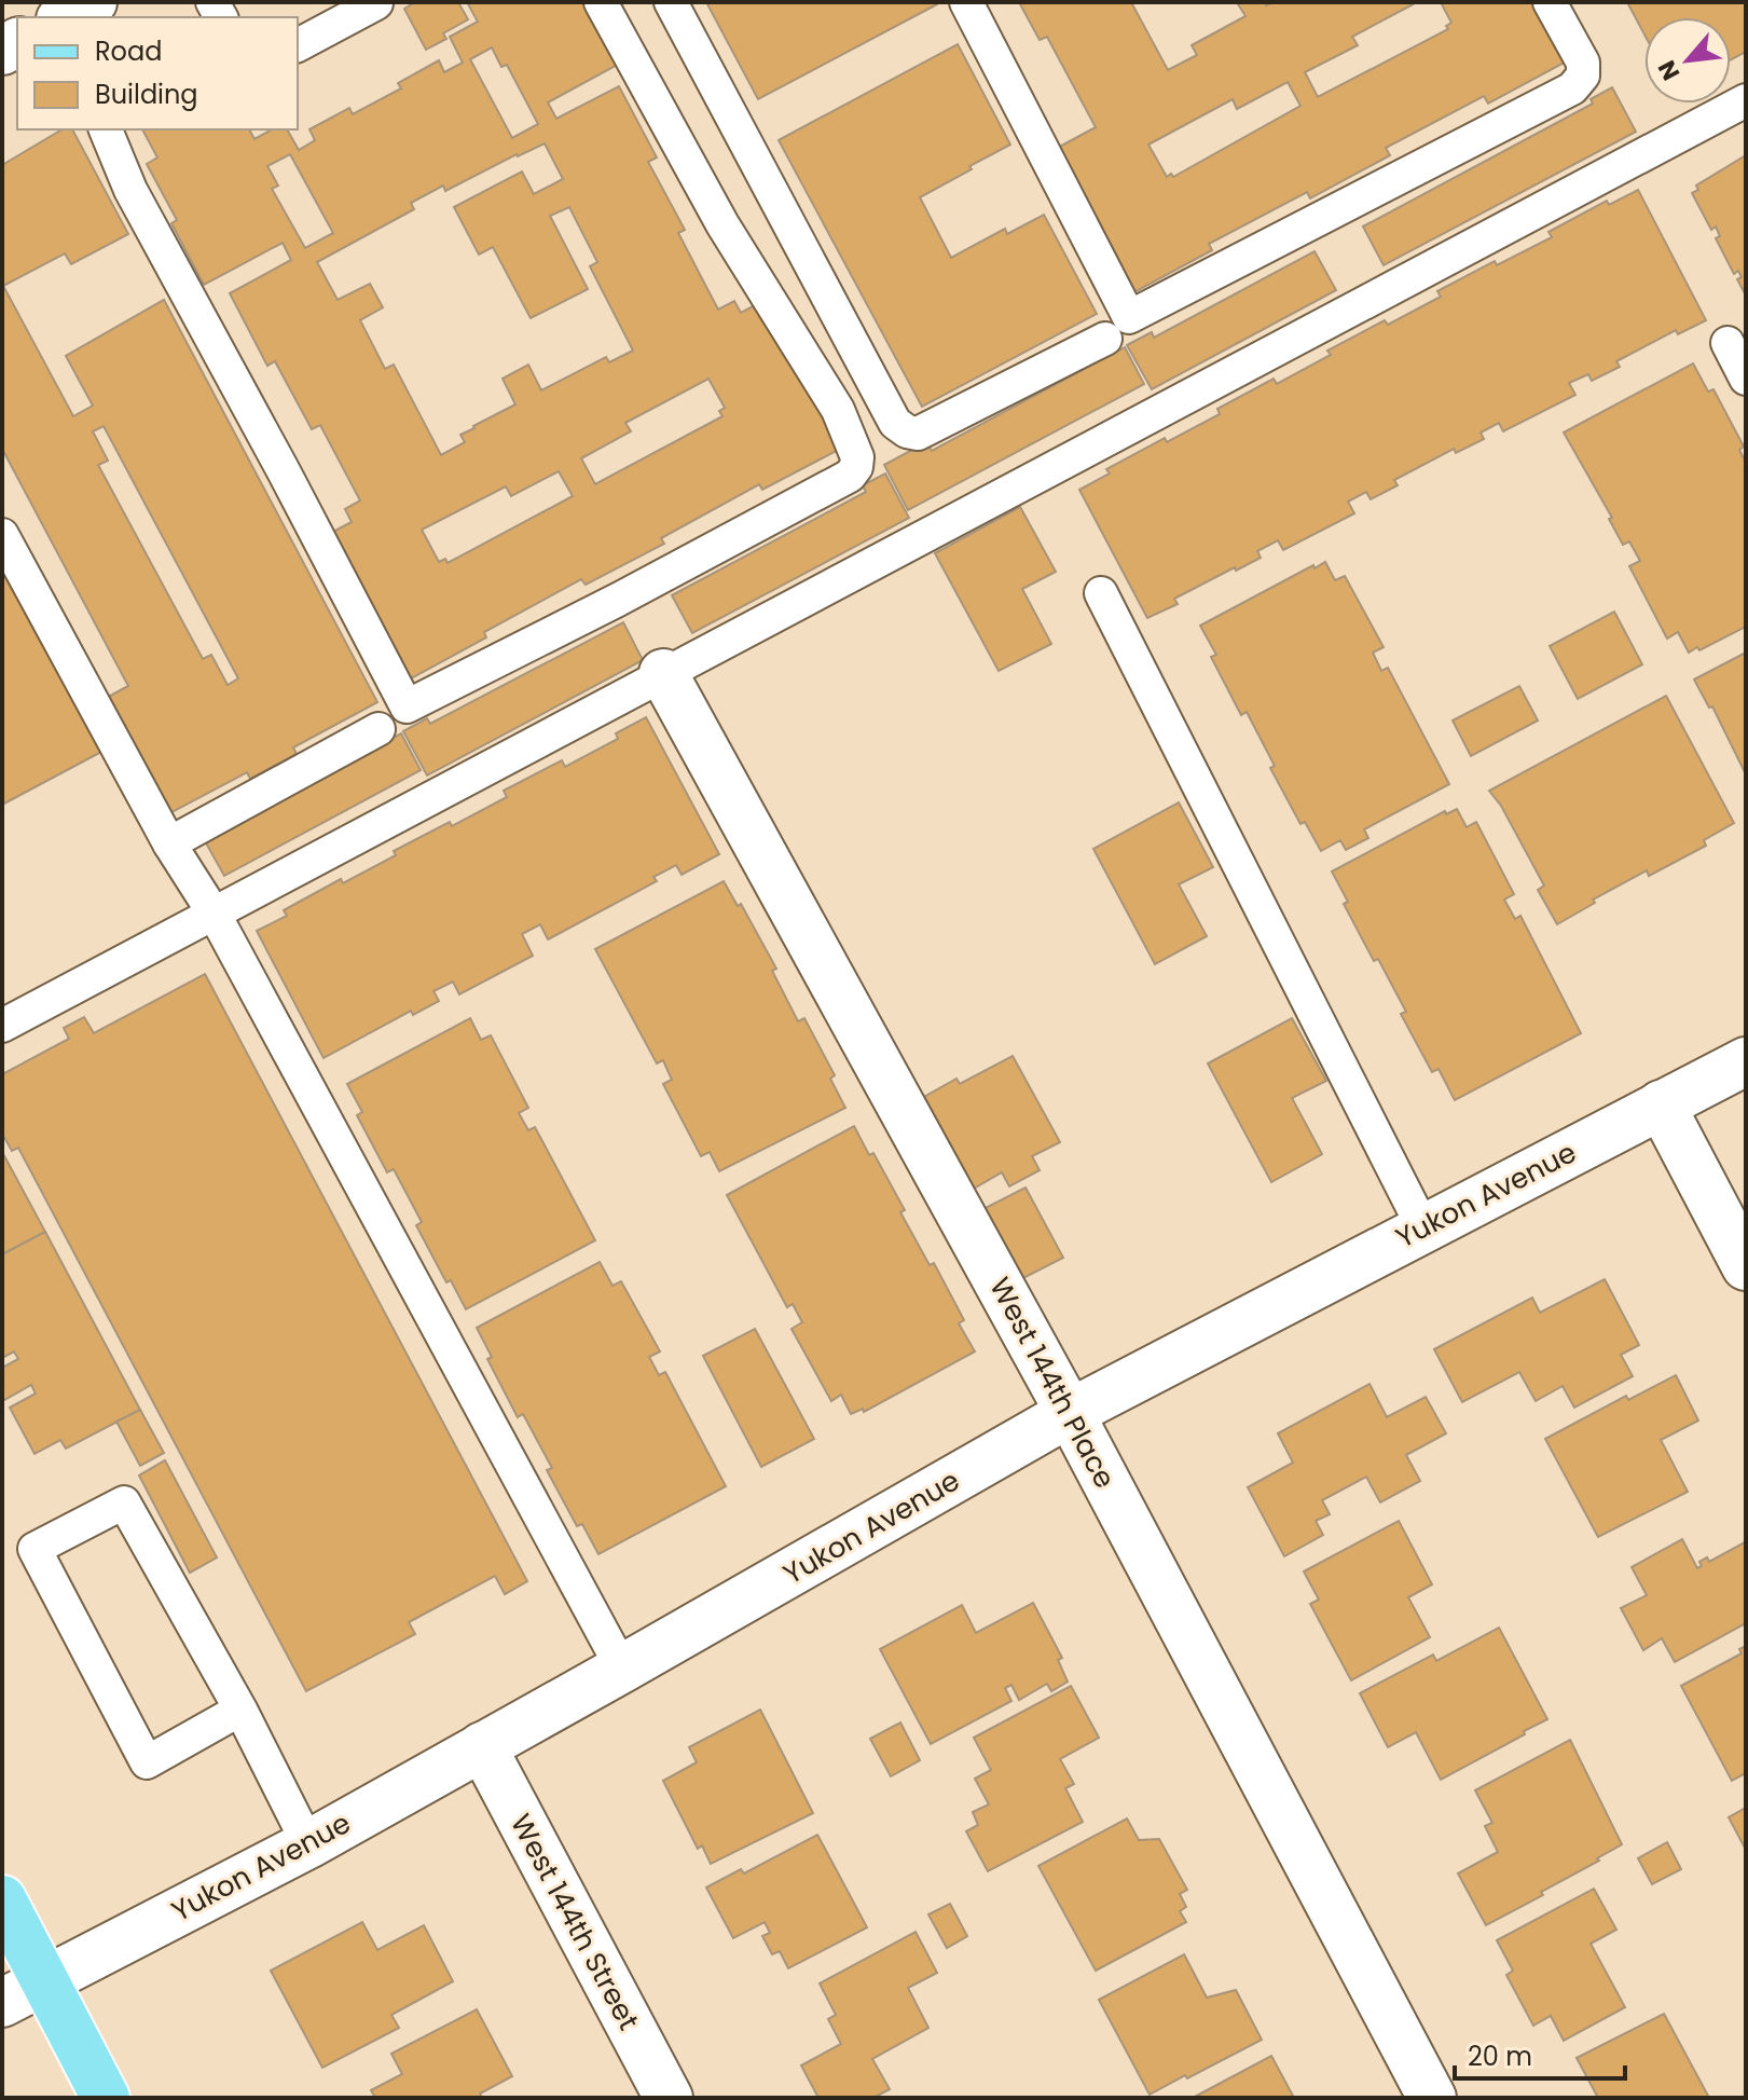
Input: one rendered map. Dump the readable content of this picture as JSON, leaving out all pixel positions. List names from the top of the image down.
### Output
{
  "streets": {
    "street": ["Yukon Avenue", "West 144th Place", "West 144th Street"]
  },
  "crossings": [
    ["Yukon Avenue", "West 144th Place"],
    ["Yukon Avenue", "West 144th Street"]
  ],
  "legend": ["Road", "Building"],
  "scale_bar": "20 m",
  "north": "bottom left"
}
